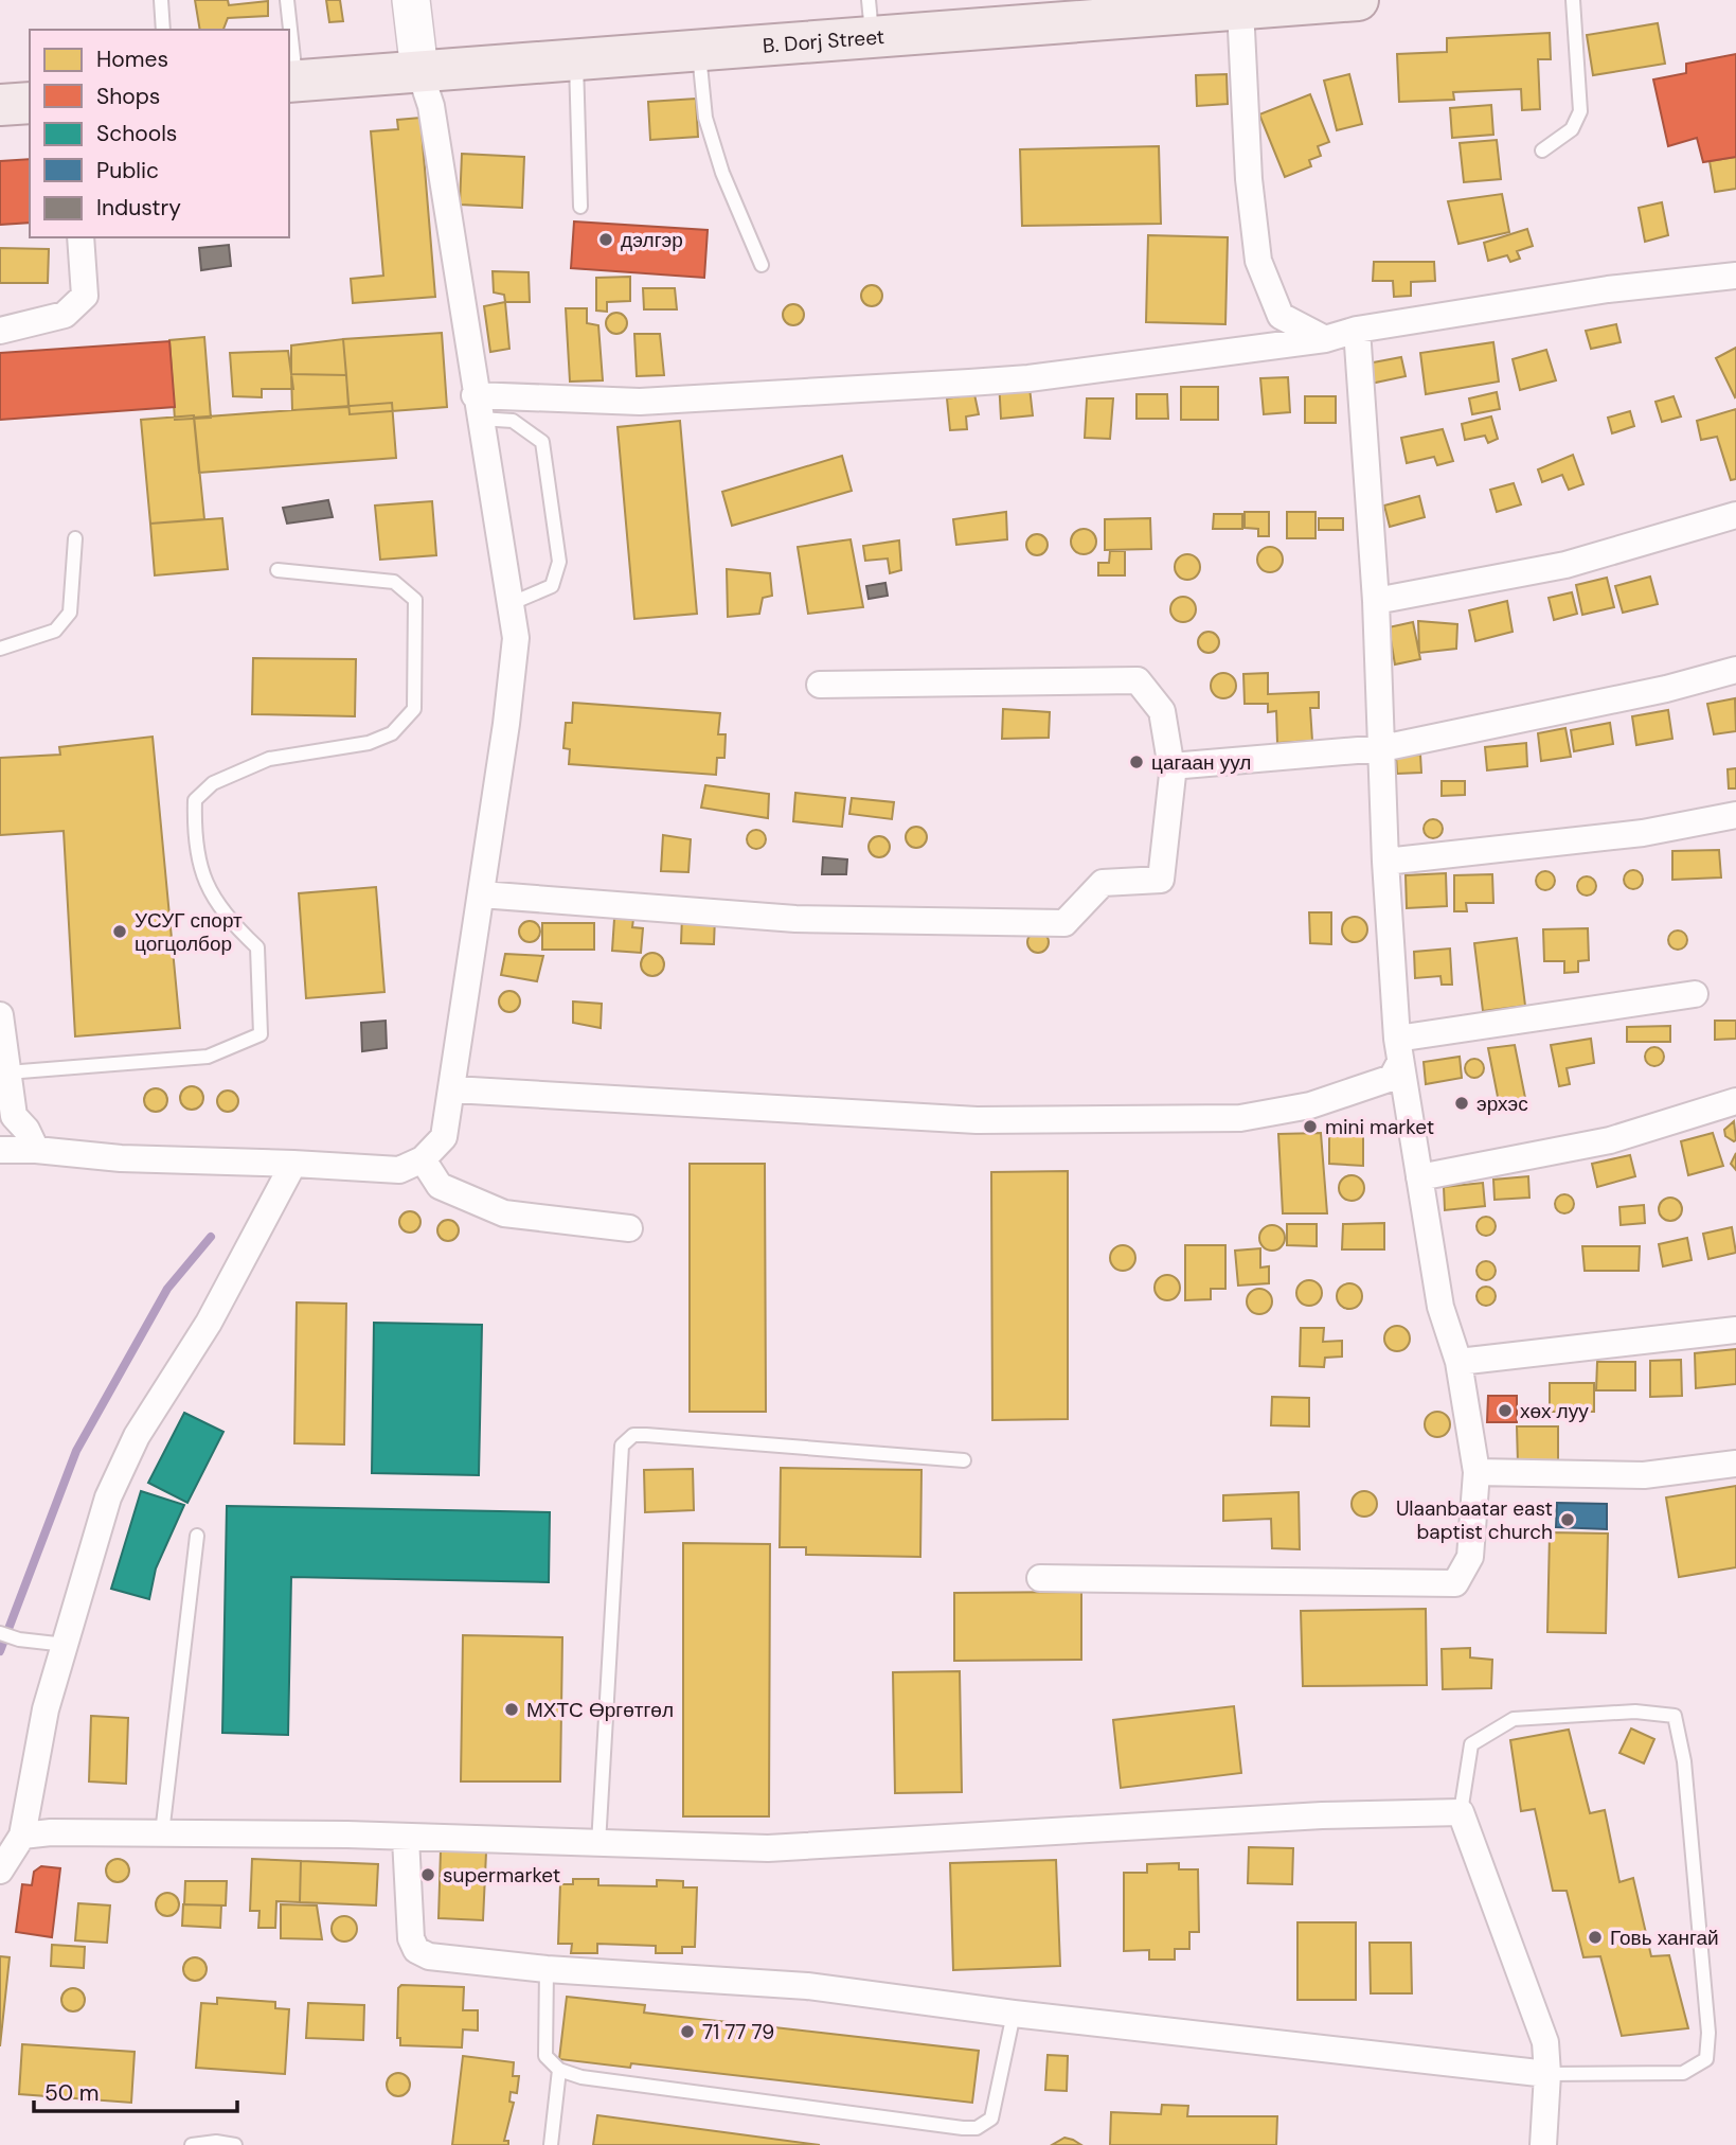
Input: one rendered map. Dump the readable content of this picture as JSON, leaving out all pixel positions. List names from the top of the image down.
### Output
{
  "streets": {
    "main road": ["B. Dorj Street"]
  },
  "places": [
    "дэлгэр",
    "цагаан уул",
    "УСУГ спорт цогцолбор",
    "эрхэс",
    "mini market",
    "хөх луу",
    "Ulaanbaatar east baptist church",
    "МХТС Өргөтгөл",
    "supermarket",
    "Говь хангай",
    "71 77 79"
  ],
  "legend": [
    "Homes",
    "Shops",
    "Schools",
    "Public",
    "Industry"
  ],
  "scale_bar": "50 m"
}
